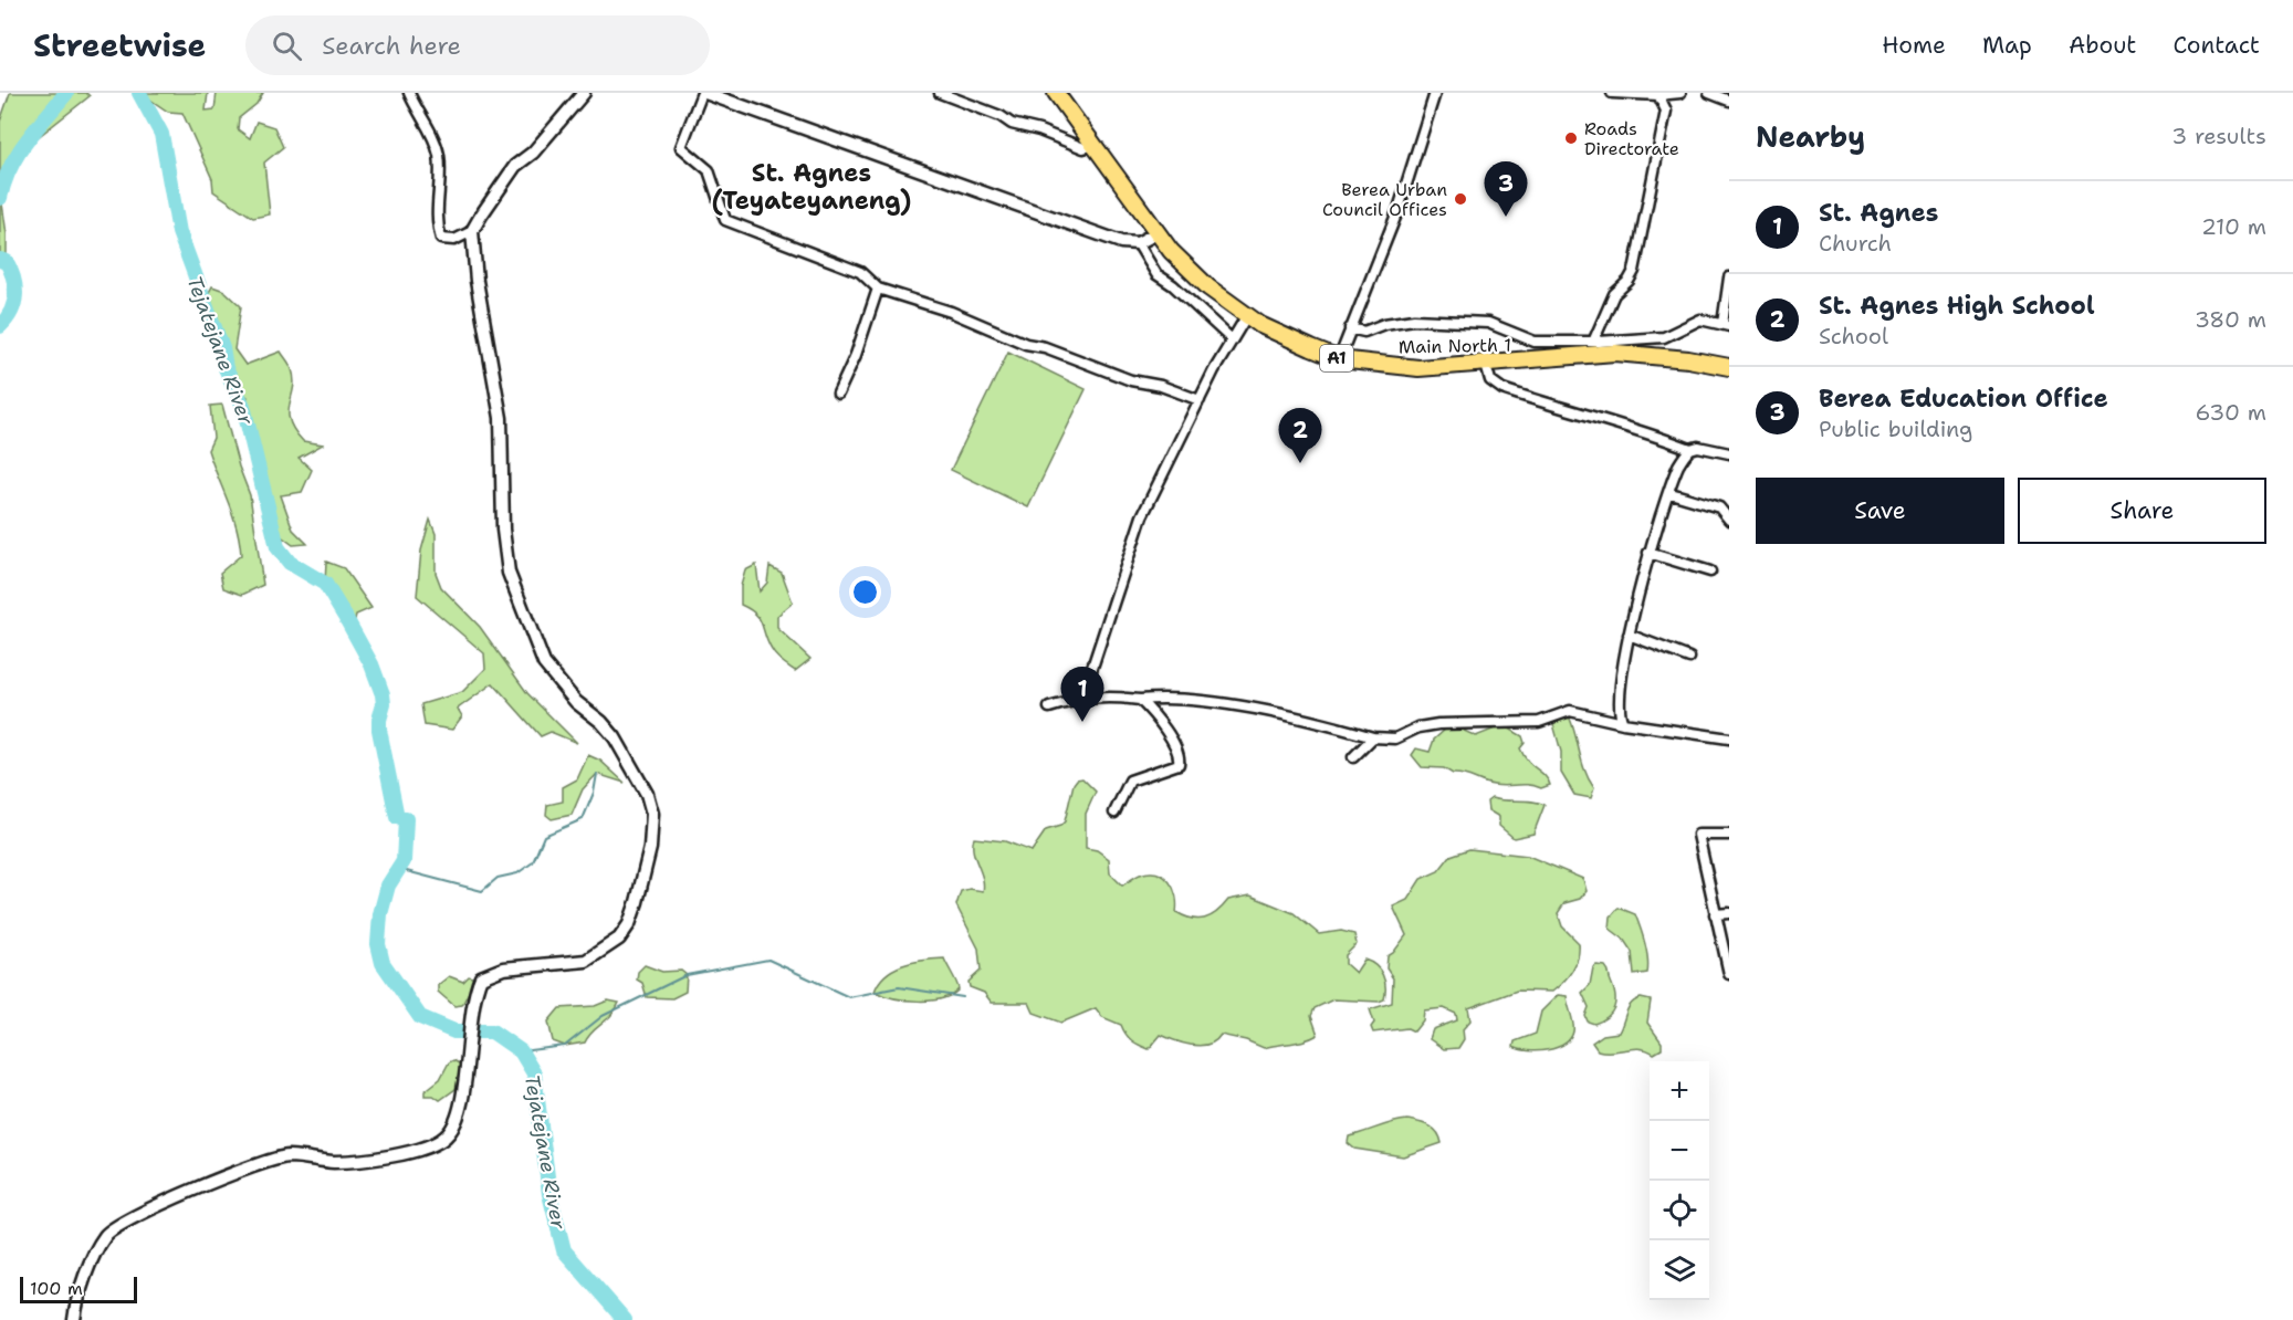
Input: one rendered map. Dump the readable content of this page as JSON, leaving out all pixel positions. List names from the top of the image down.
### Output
{
  "streets": {
    "main road": ["Main North 1", "A1"]
  },
  "districts": ["St. Agnes (Teyateyaneng)"],
  "water": ["Tejatejane River"],
  "places": ["Roads Directorate", "Berea Urban Council Offices"],
  "scale_bar": "100 m",
  "page": {
    "header": "Streetwise",
    "search": "Search here",
    "nav": [
      "Home",
      "Map",
      "About",
      "Contact"
    ],
    "heading": ["Nearby", "3 results"],
    "pins": ["3", "2", "1"],
    "list": [
      {
        "mark": "1",
        "name": "St. Agnes",
        "note": "Church",
        "value": "210 m"
      },
      {
        "mark": "2",
        "name": "St. Agnes High School",
        "note": "School",
        "value": "380 m"
      },
      {
        "mark": "3",
        "name": "Berea Education Office",
        "note": "Public building",
        "value": "630 m"
      }
    ],
    "buttons": ["Save", "Share"],
    "map_buttons": ["+", "−"],
    "scale": "100 m"
  }
}
